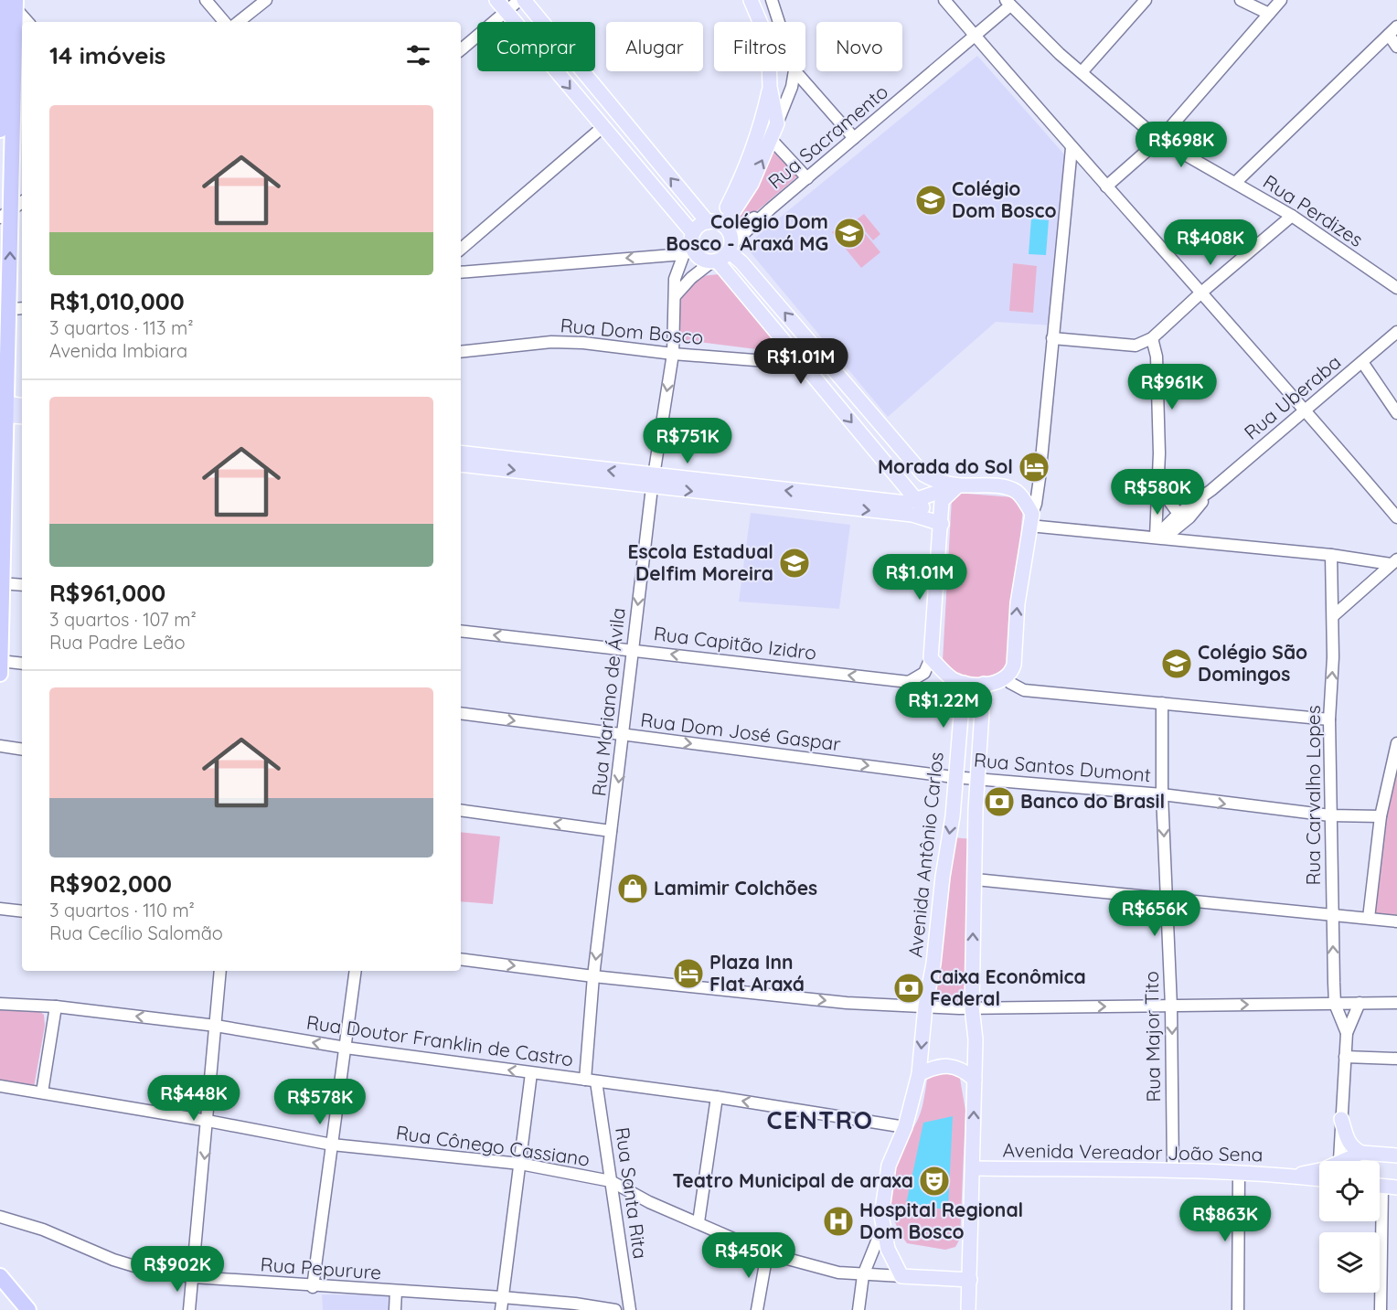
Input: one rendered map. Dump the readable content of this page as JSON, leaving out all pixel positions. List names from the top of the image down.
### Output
{
  "streets": {
    "main road": ["Avenida Antônio Carlos", "Avenida Vereador João Sena"],
    "street": [
      "Rua Sacramento",
      "Rua Perdizes",
      "Rua Dom Bosco",
      "Rua Uberaba",
      "Rua Capitão Izidro",
      "Rua Mariano de Ávila",
      "Rua Dom José Gaspar",
      "Rua Santos Dumont",
      "Rua Carvalho Lopes",
      "Rua Major Tito",
      "Rua Doutor Franklin de Castro",
      "Rua Cônego Cassiano",
      "Rua Santa Rita",
      "Rua Pepurure"
    ]
  },
  "crossings": [
    ["Rua Sacramento", "Rua Perdizes"],
    ["Rua Dom Bosco", "Rua Mariano de Ávila"],
    ["Rua Capitão Izidro", "Rua Mariano de Ávila"],
    ["Rua Mariano de Ávila", "Rua Dom José Gaspar"],
    ["Rua Mariano de Ávila", "Rua Doutor Franklin de Castro"],
    ["Rua Mariano de Ávila", "Rua Santa Rita"],
    ["Rua Dom José Gaspar", "Rua Santos Dumont"],
    ["Rua Dom José Gaspar", "Avenida Antônio Carlos"],
    ["Rua Santos Dumont", "Rua Carvalho Lopes"],
    ["Rua Santos Dumont", "Avenida Antônio Carlos"],
    ["Rua Santos Dumont", "Rua Major Tito"],
    ["Avenida Antônio Carlos", "Rua Doutor Franklin de Castro"],
    ["Avenida Antônio Carlos", "Rua Cônego Cassiano"],
    ["Rua Major Tito", "Avenida Vereador João Sena"],
    ["Rua Doutor Franklin de Castro", "Rua Santa Rita"],
    ["Rua Cônego Cassiano", "Rua Santa Rita"]
  ],
  "one_way": [
    "Rua Capitão Izidro",
    "Rua Mariano de Ávila",
    "Rua Major Tito",
    "Rua Doutor Franklin de Castro"
  ],
  "districts": ["CENTRO"],
  "places": {
    "school or university": [
      "Colégio Dom Bosco",
      "Colégio Dom Bosco - Araxá MG",
      "Escola Estadual Delfim Moreira",
      "Colégio São Domingos"
    ],
    "hotel": ["Morada do Sol", "Plaza Inn Flat Araxá"],
    "bank": ["Banco do Brasil", "Caixa Econômica Federal"],
    "shop": ["Lamimir Colchões"],
    "theatre": ["Teatro Municipal de araxa"],
    "hospital": ["Hospital Regional Dom Bosco"]
  },
  "page": {
    "chip": [
      "Comprar",
      "Alugar",
      "Filtros",
      "Novo"
    ],
    "heading": "14 imóveis",
    "list": [
      {
        "name": "R$1,010,000",
        "note": "3 quartos · 113 m² · Avenida Imbiara"
      },
      {
        "name": "R$961,000",
        "note": "3 quartos · 107 m² · Rua Padre Leão"
      },
      {
        "name": "R$902,000",
        "note": "3 quartos · 110 m² · Rua Cecílio Salomão"
      }
    ],
    "price": [
      "R$698K",
      "R$408K",
      "R$1.01M",
      "R$961K",
      "R$751K",
      "R$580K",
      "R$1.01M",
      "R$1.22M",
      "R$656K",
      "R$448K",
      "R$578K",
      "R$863K",
      "R$450K",
      "R$902K"
    ]
  }
}
